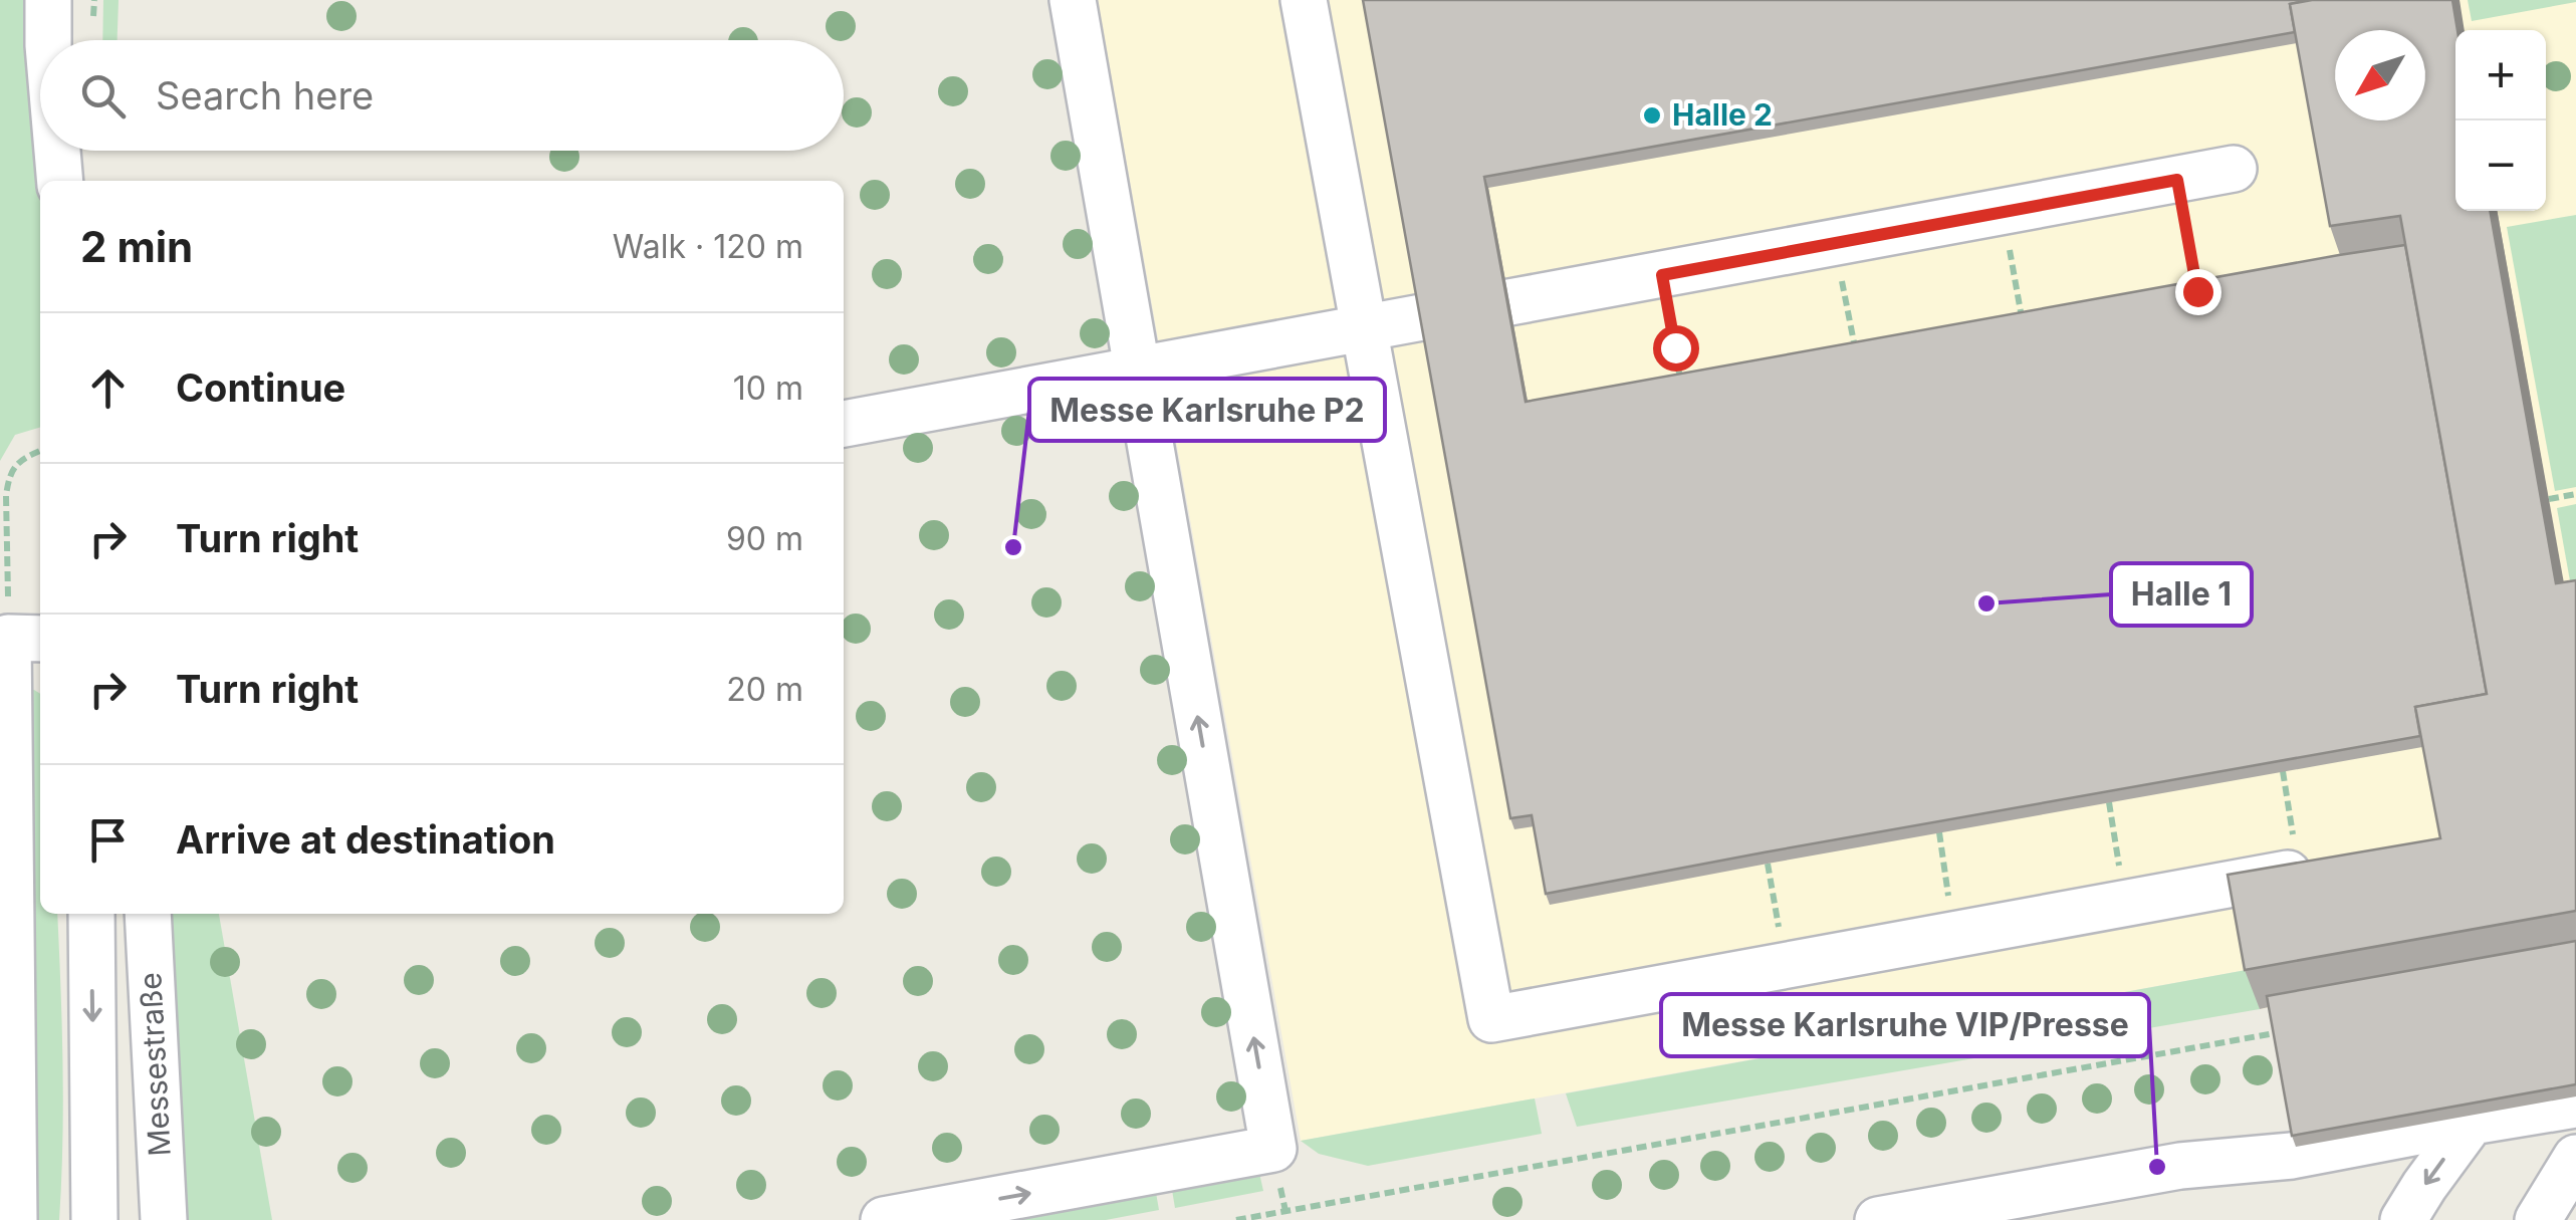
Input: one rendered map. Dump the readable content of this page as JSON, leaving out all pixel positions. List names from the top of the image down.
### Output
{
  "streets": {
    "street": ["Messestraße"]
  },
  "places": [
    "Halle 2",
    "Messe Karlsruhe P2",
    "Halle 1",
    "Messe Karlsruhe VIP/Presse"
  ],
  "north": "bottom left",
  "page": {
    "map_buttons": ["+", "−"],
    "search": "Search here",
    "heading": ["2 min", "Walk · 120 m"],
    "list": [
      ["Continue", "10 m"],
      ["Turn right", "90 m"],
      ["Turn right", "20 m"],
      "Arrive at destination"
    ]
  }
}
